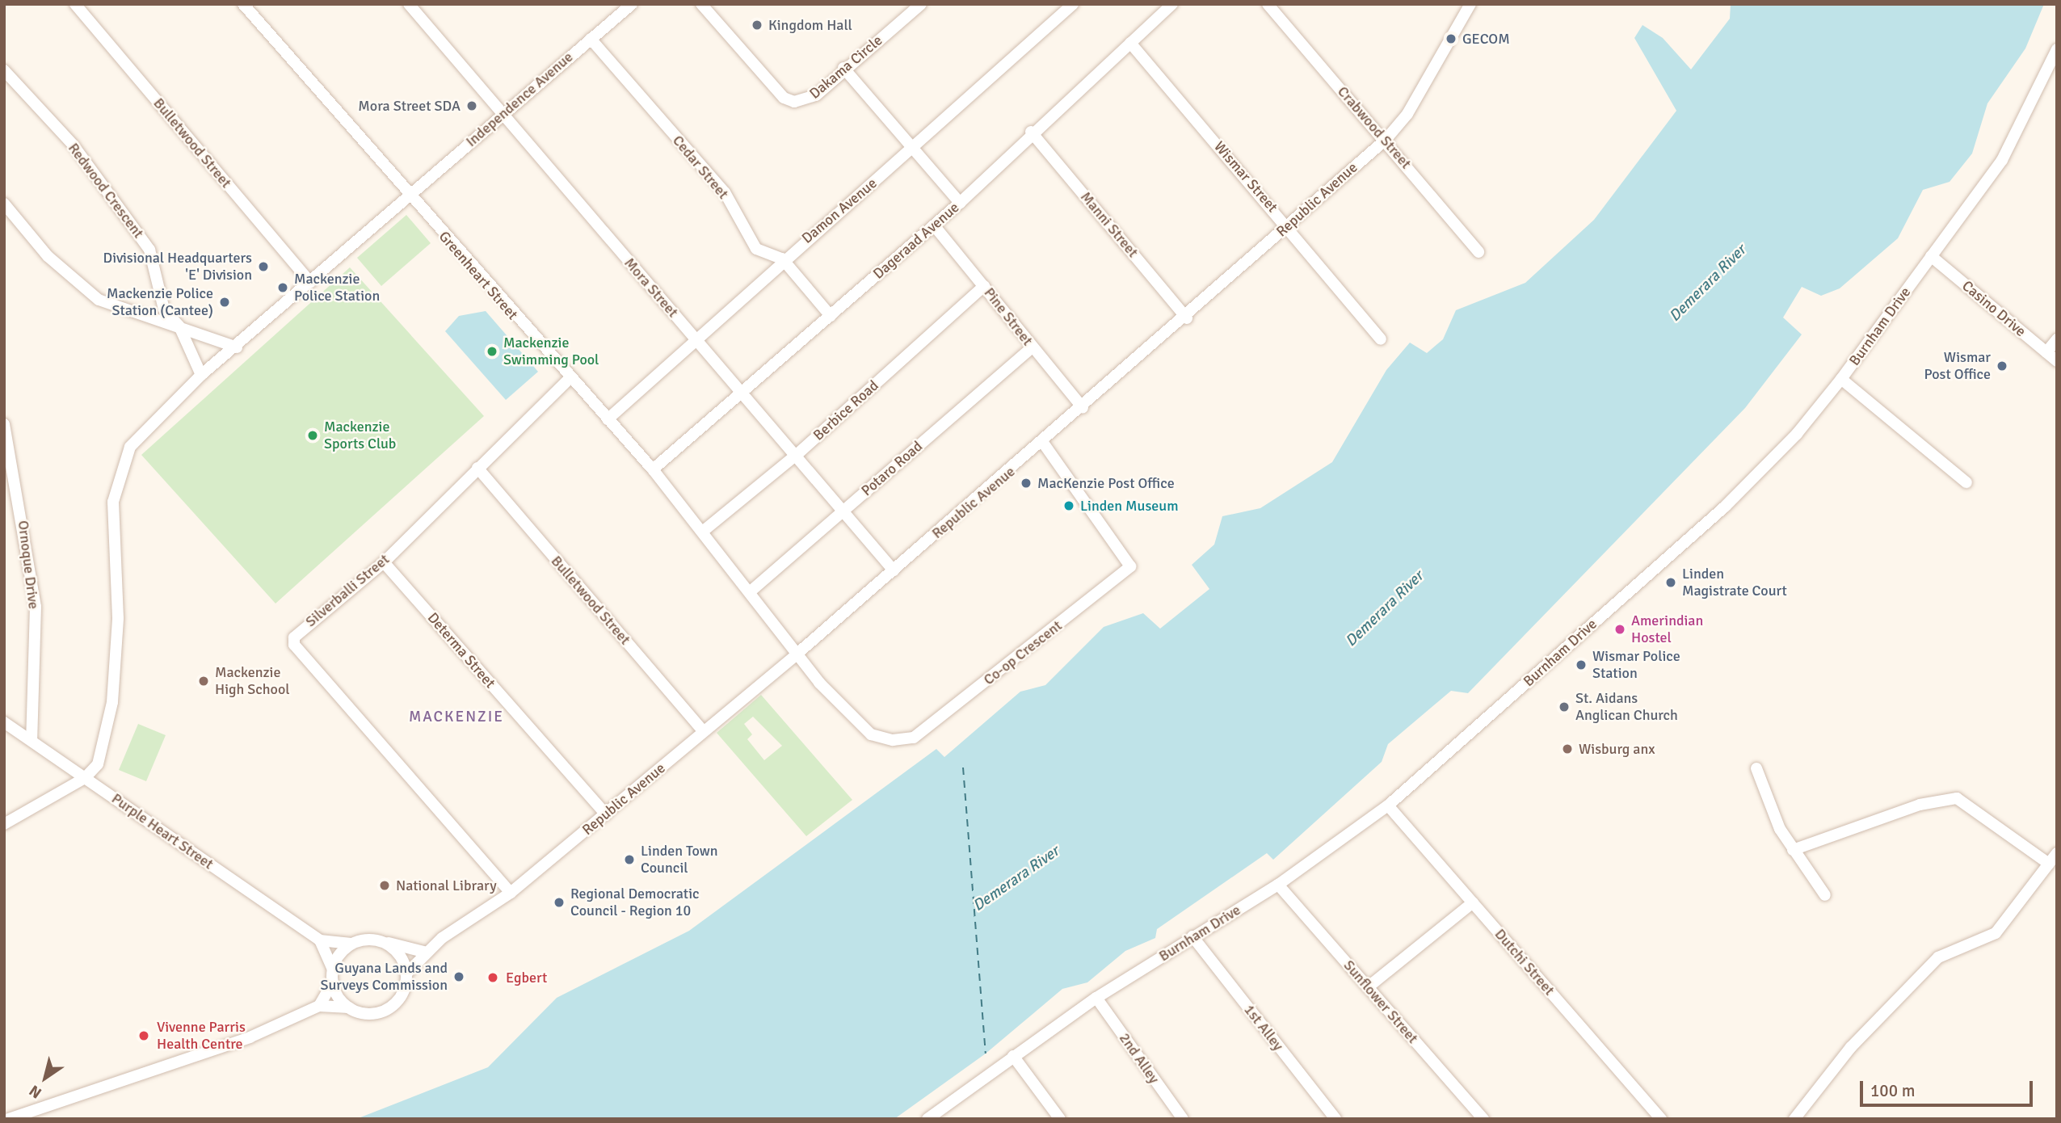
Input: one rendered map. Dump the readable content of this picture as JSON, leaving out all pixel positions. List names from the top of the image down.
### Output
{
  "streets": {
    "street": [
      "Dakama Circle",
      "Independence Avenue",
      "Crabwood Street",
      "Bulletwood Street",
      "Cedar Street",
      "Wismar Street",
      "Redwood Crescent",
      "Republic Avenue",
      "Damon Avenue",
      "Manni Street",
      "Dageraad Avenue",
      "Greenheart Street",
      "Mora Street",
      "Casino Drive",
      "Pine Street",
      "Burnham Drive",
      "Berbice Road",
      "Potaro Road",
      "Ornoque Drive",
      "Silverballi Street",
      "Determa Street",
      "Co-op Crescent",
      "Purple Heart Street",
      "Dutchi Street",
      "Sunflower Street",
      "1st Alley",
      "2nd Alley"
    ]
  },
  "crossings": [
    ["Independence Avenue", "Bulletwood Street"],
    ["Independence Avenue", "Cedar Street"],
    ["Independence Avenue", "Redwood Crescent"],
    ["Independence Avenue", "Greenheart Street"],
    ["Independence Avenue", "Mora Street"],
    ["Independence Avenue", "Purple Heart Street"],
    ["Crabwood Street", "Republic Avenue"],
    ["Bulletwood Street", "Republic Avenue"],
    ["Bulletwood Street", "Silverballi Street"],
    ["Cedar Street", "Damon Avenue"],
    ["Cedar Street", "Dageraad Avenue"],
    ["Wismar Street", "Republic Avenue"],
    ["Wismar Street", "Dageraad Avenue"],
    ["Republic Avenue", "Manni Street"],
    ["Republic Avenue", "Greenheart Street"],
    ["Republic Avenue", "Mora Street"],
    ["Republic Avenue", "Pine Street"],
    ["Republic Avenue", "Silverballi Street"],
    ["Republic Avenue", "Determa Street"],
    ["Republic Avenue", "Co-op Crescent"],
    ["Republic Avenue", "Purple Heart Street"],
    ["Damon Avenue", "Greenheart Street"],
    ["Damon Avenue", "Mora Street"],
    ["Manni Street", "Dageraad Avenue"],
    ["Dageraad Avenue", "Greenheart Street"],
    ["Dageraad Avenue", "Mora Street"],
    ["Dageraad Avenue", "Pine Street"],
    ["Greenheart Street", "Berbice Road"],
    ["Greenheart Street", "Potaro Road"],
    ["Greenheart Street", "Silverballi Street"],
    ["Greenheart Street", "Co-op Crescent"],
    ["Mora Street", "Berbice Road"],
    ["Mora Street", "Potaro Road"],
    ["Casino Drive", "Burnham Drive"],
    ["Pine Street", "Berbice Road"],
    ["Pine Street", "Potaro Road"],
    ["Burnham Drive", "Dutchi Street"],
    ["Burnham Drive", "Sunflower Street"],
    ["Burnham Drive", "1st Alley"],
    ["Burnham Drive", "2nd Alley"],
    ["Ornoque Drive", "Purple Heart Street"],
    ["Silverballi Street", "Determa Street"]
  ],
  "districts": ["MACKENZIE"],
  "water": ["Demerara River"],
  "places": [
    "Kingdom Hall",
    "GECOM",
    "Mora Street SDA",
    "Divisional Headquarters 'E' Division",
    "Mackenzie Police Station",
    "Mackenzie Police Station (Cantee)",
    "Mackenzie Swimming Pool",
    "Wismar Post Office",
    "Mackenzie Sports Club",
    "MacKenzie Post Office",
    "Linden Museum",
    "Linden Magistrate Court",
    "Amerindian Hostel",
    "Wismar Police Station",
    "Mackenzie High School",
    "St. Aidans Anglican Church",
    "Wisburg anx",
    "Linden Town Council",
    "National Library",
    "Regional Democratic Council - Region 10",
    "Guyana Lands and Surveys Commission",
    "Egbert",
    "Vivenne Parris Health Centre"
  ],
  "scale_bar": "100 m",
  "north": "bottom left"
}
